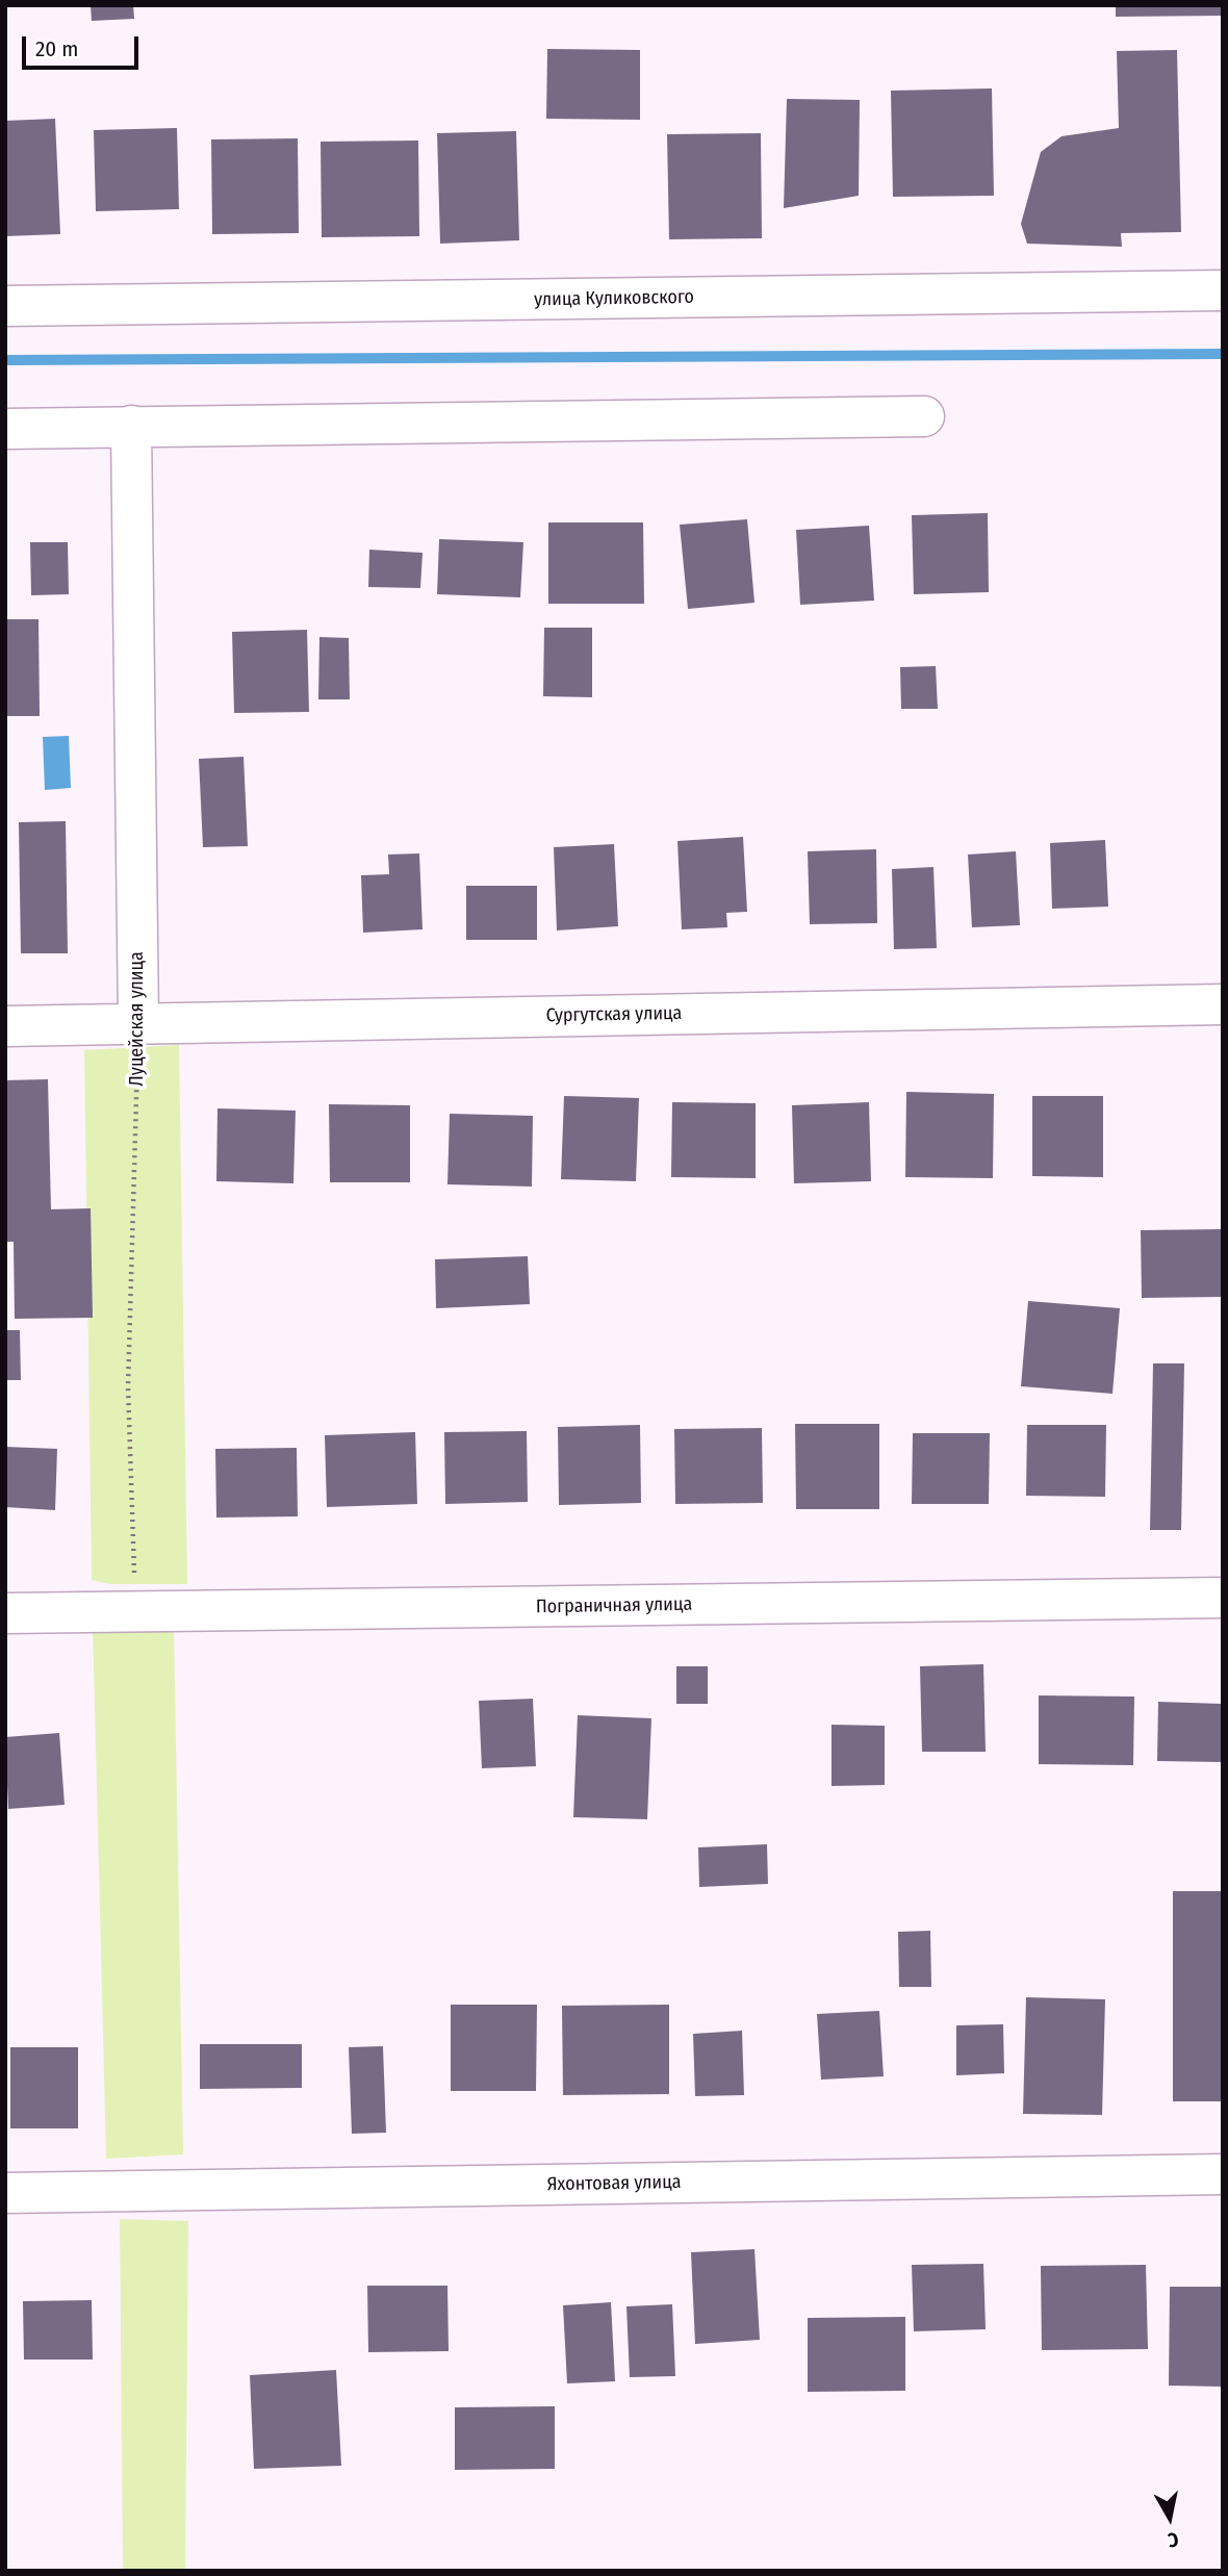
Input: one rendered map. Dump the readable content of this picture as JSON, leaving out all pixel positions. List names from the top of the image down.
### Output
{
  "streets": {
    "street": [
      "улица Куликовского",
      "Сургутская улица",
      "Луцейская улица",
      "Пограничная улица",
      "Яхонтовая улица"
    ]
  },
  "crossings": [
    ["Сургутская улица", "Луцейская улица"],
    ["Луцейская улица", "Пограничная улица"]
  ],
  "scale_bar": "20 m",
  "north": "bottom"
}
